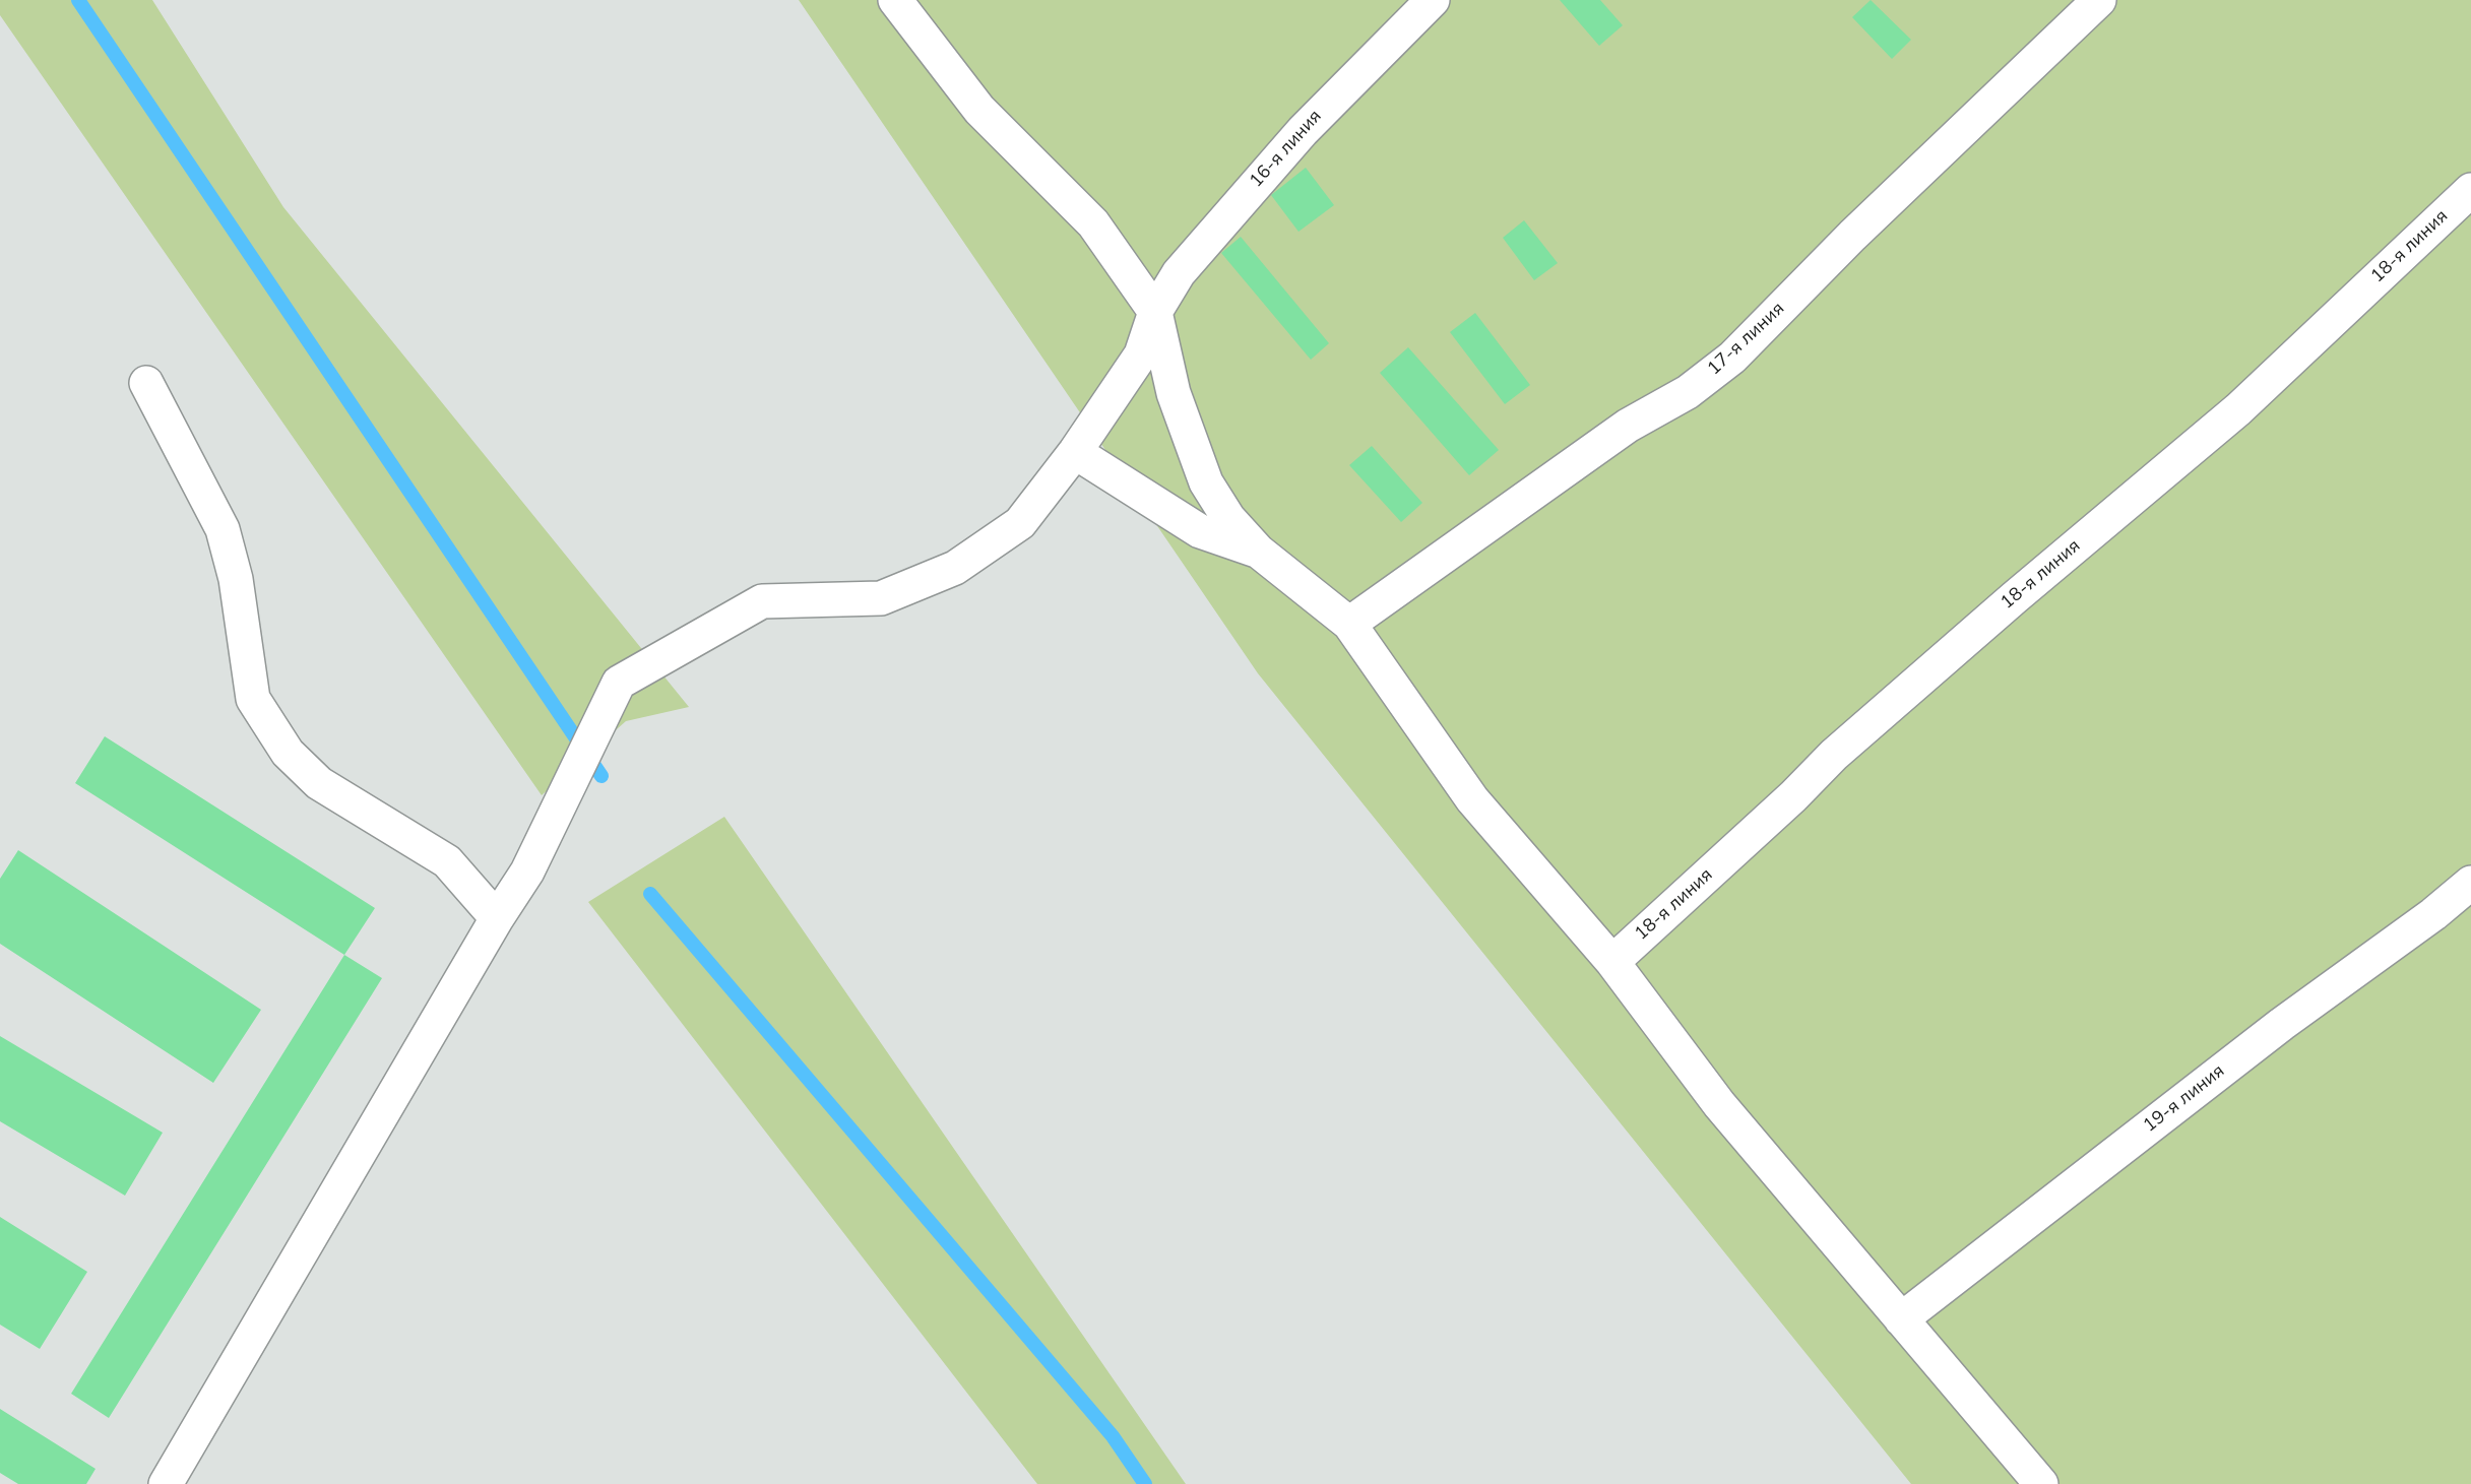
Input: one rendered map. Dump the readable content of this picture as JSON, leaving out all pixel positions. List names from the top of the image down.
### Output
{
  "streets": {
    "street": [
      "16-я линия",
      "18-я линия",
      "17-я линия",
      "19-я линия"
    ]
  }
}
